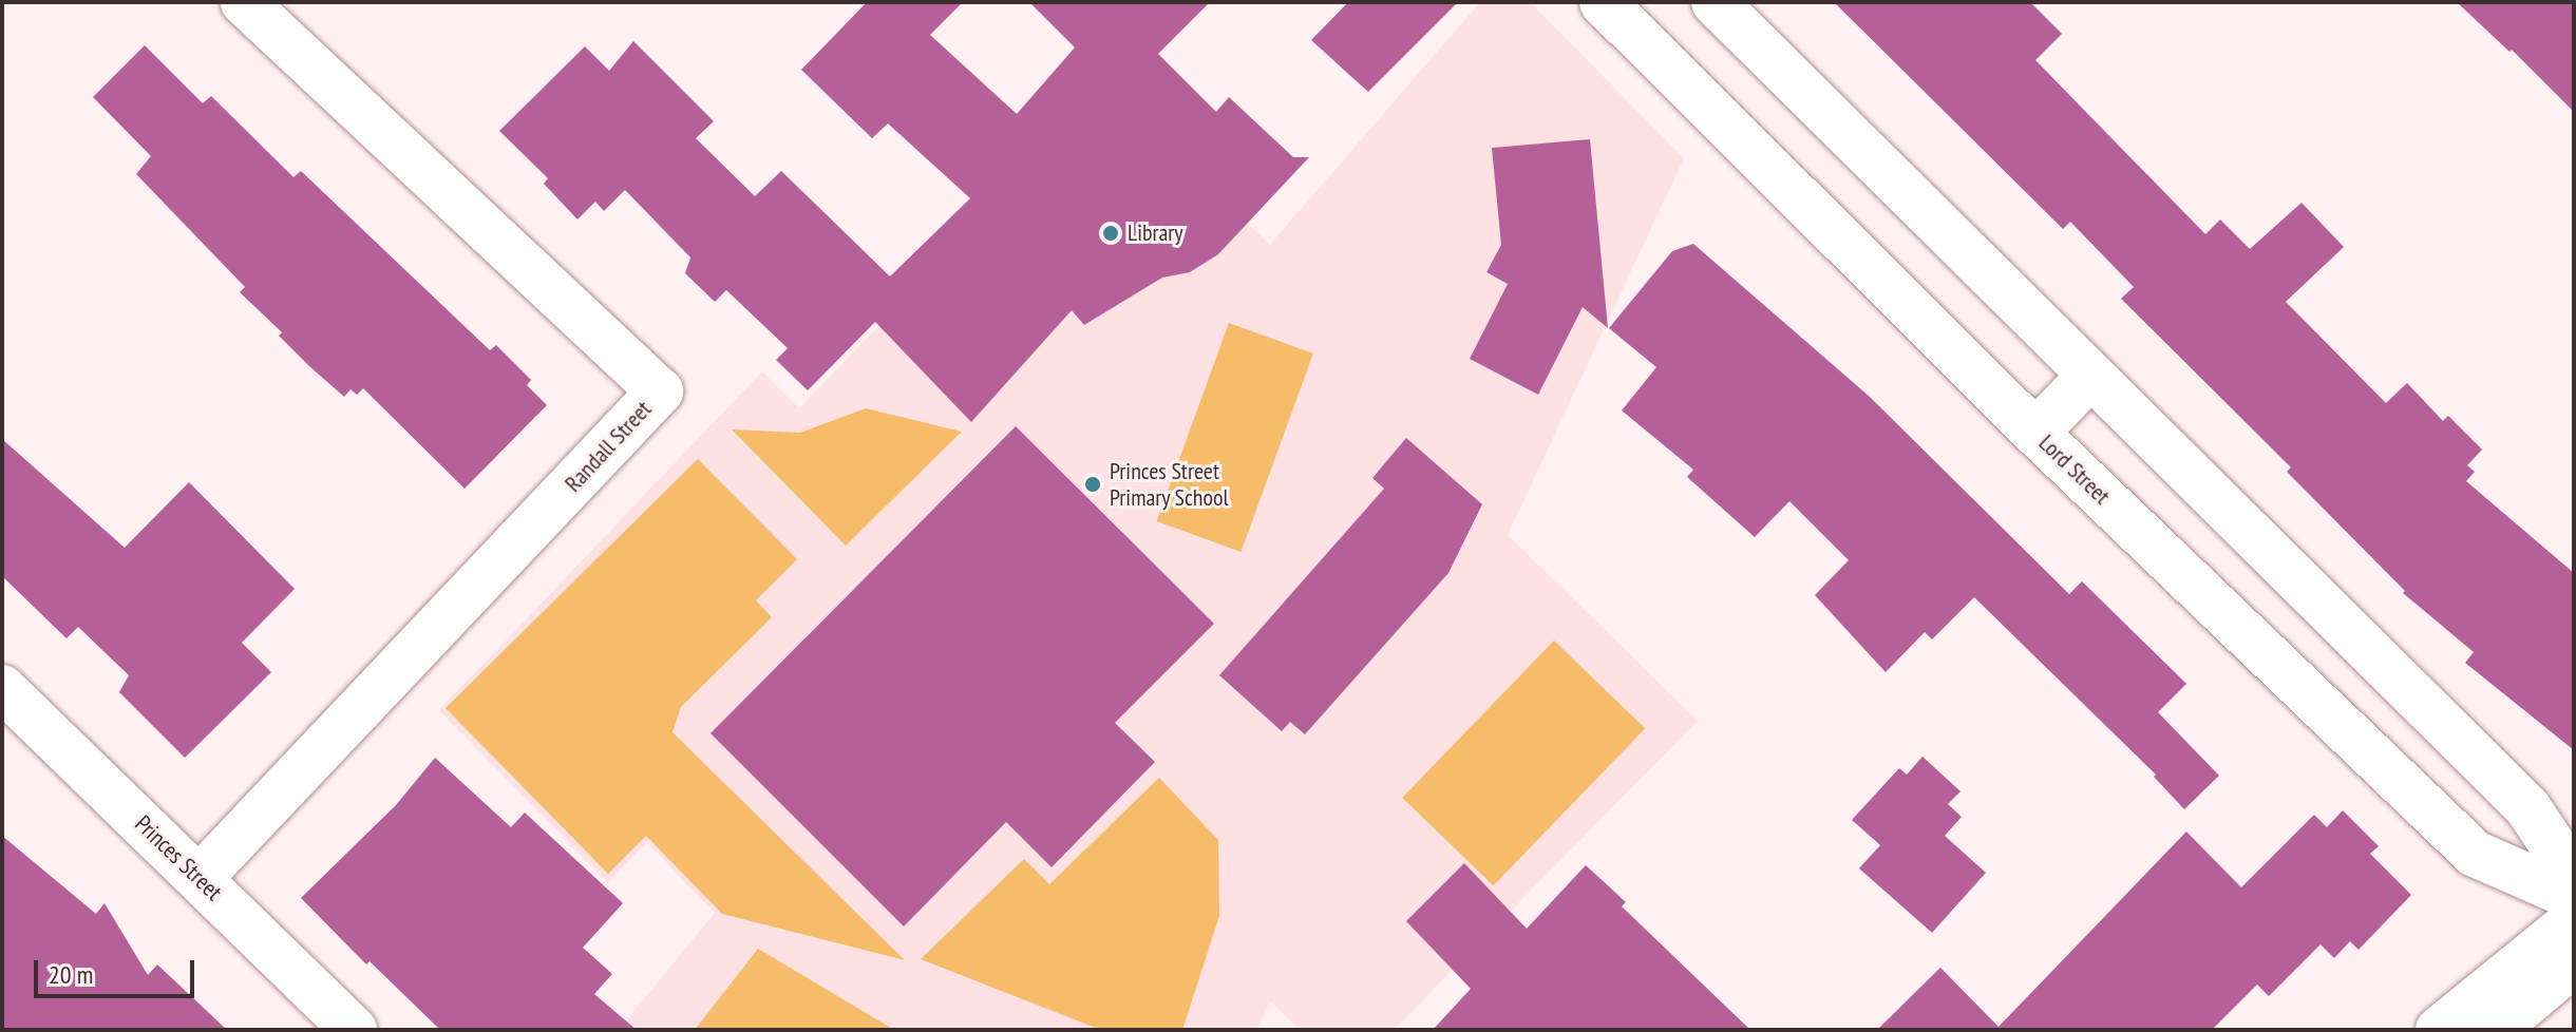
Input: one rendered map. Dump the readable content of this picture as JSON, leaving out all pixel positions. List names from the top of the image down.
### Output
{
  "streets": {
    "street": ["Randall Street", "Lord Street", "Princes Street"]
  },
  "crossings": [
    ["Randall Street", "Princes Street"]
  ],
  "places": ["Library", "Princes Street Primary School"],
  "scale_bar": "20 m"
}
